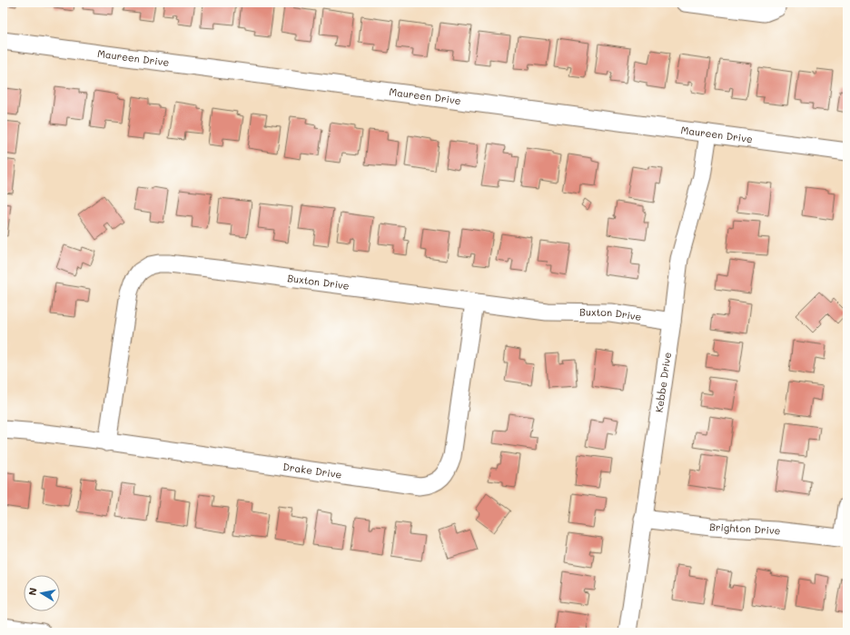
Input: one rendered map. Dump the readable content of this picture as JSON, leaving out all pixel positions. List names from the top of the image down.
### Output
{
  "streets": {
    "street": [
      "Maureen Drive",
      "Buxton Drive",
      "Kebbe Drive",
      "Drake Drive",
      "Brighton Drive"
    ]
  },
  "crossings": [
    ["Maureen Drive", "Kebbe Drive"],
    ["Buxton Drive", "Kebbe Drive"],
    ["Buxton Drive", "Drake Drive"],
    ["Kebbe Drive", "Brighton Drive"]
  ],
  "north": "left"
}
